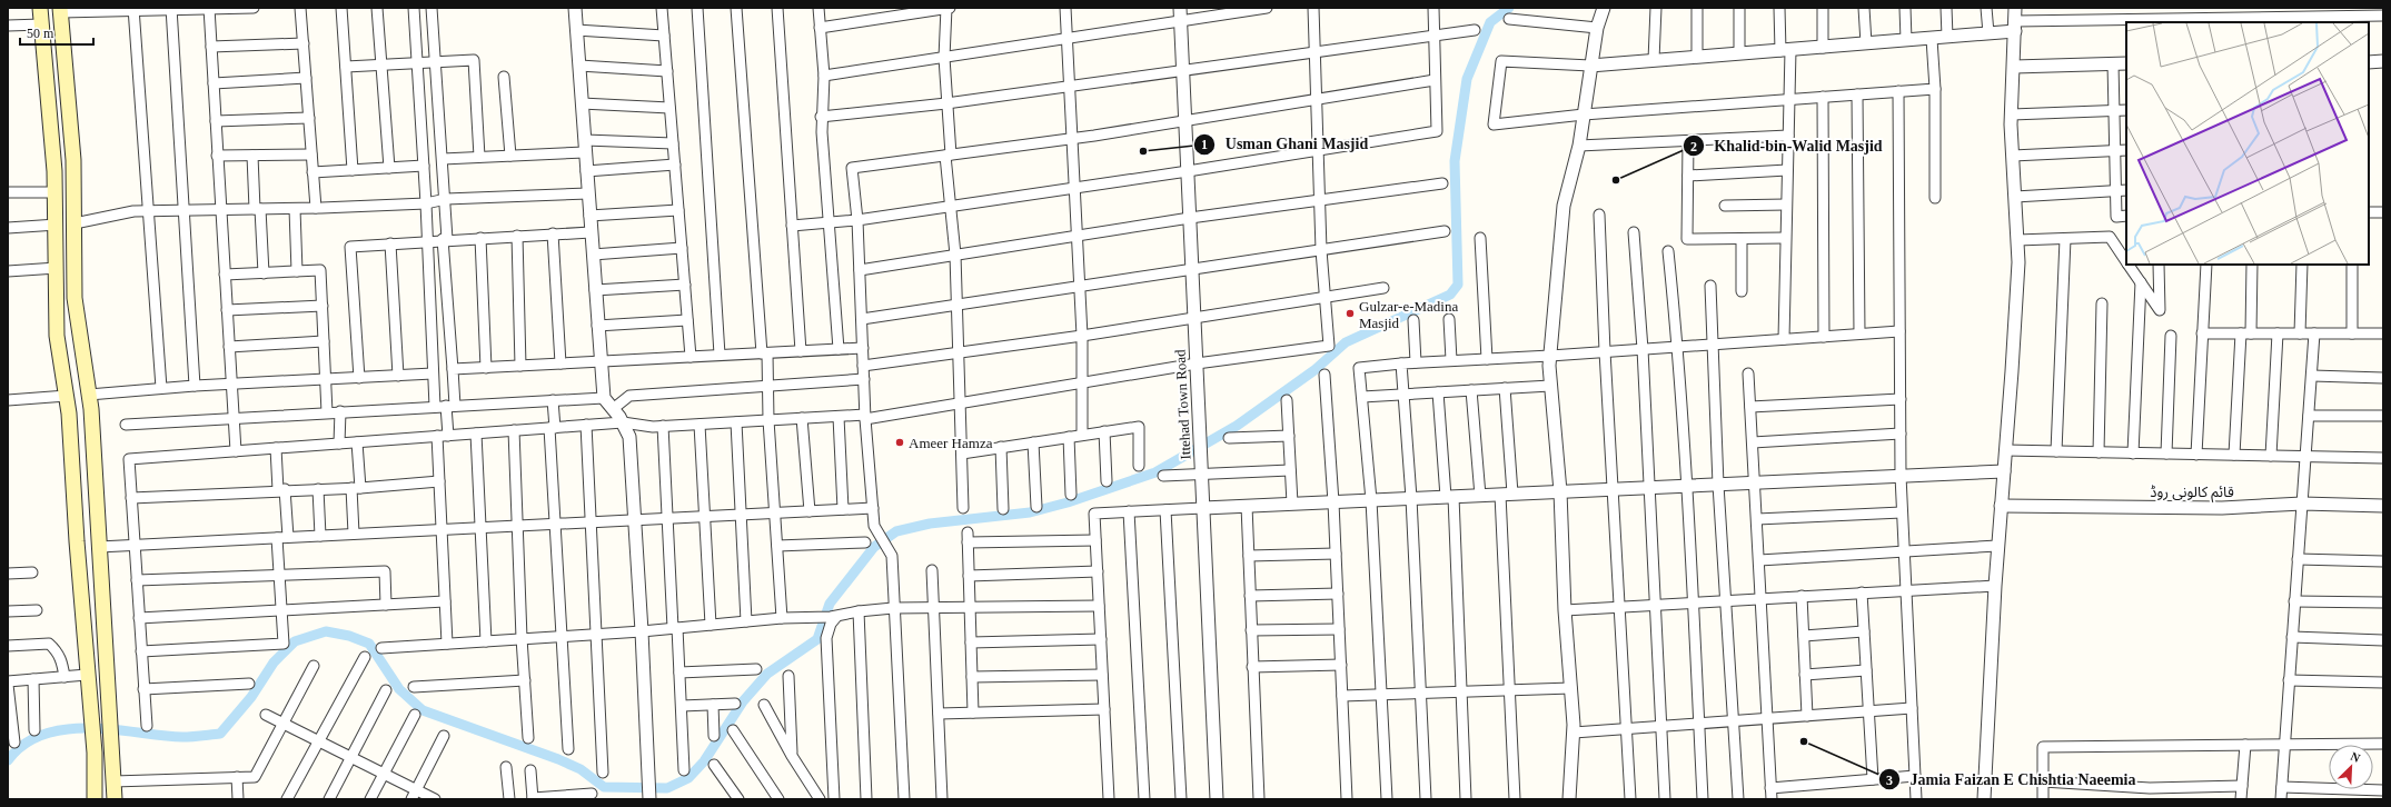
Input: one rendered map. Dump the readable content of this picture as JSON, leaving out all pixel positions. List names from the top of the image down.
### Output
{
  "streets": {
    "street": ["Ittehad Town Road", "قائم کالونی روڈ"]
  },
  "places": [
    "Usman Ghani Masjid",
    "Khalid-bin-Walid Masjid",
    "Gulzar-e-Madina Masjid",
    "Ameer Hamza",
    "Jamia Faizan E Chishtia Naeemia"
  ],
  "scale_bar": "50 m",
  "north": "top right"
}
